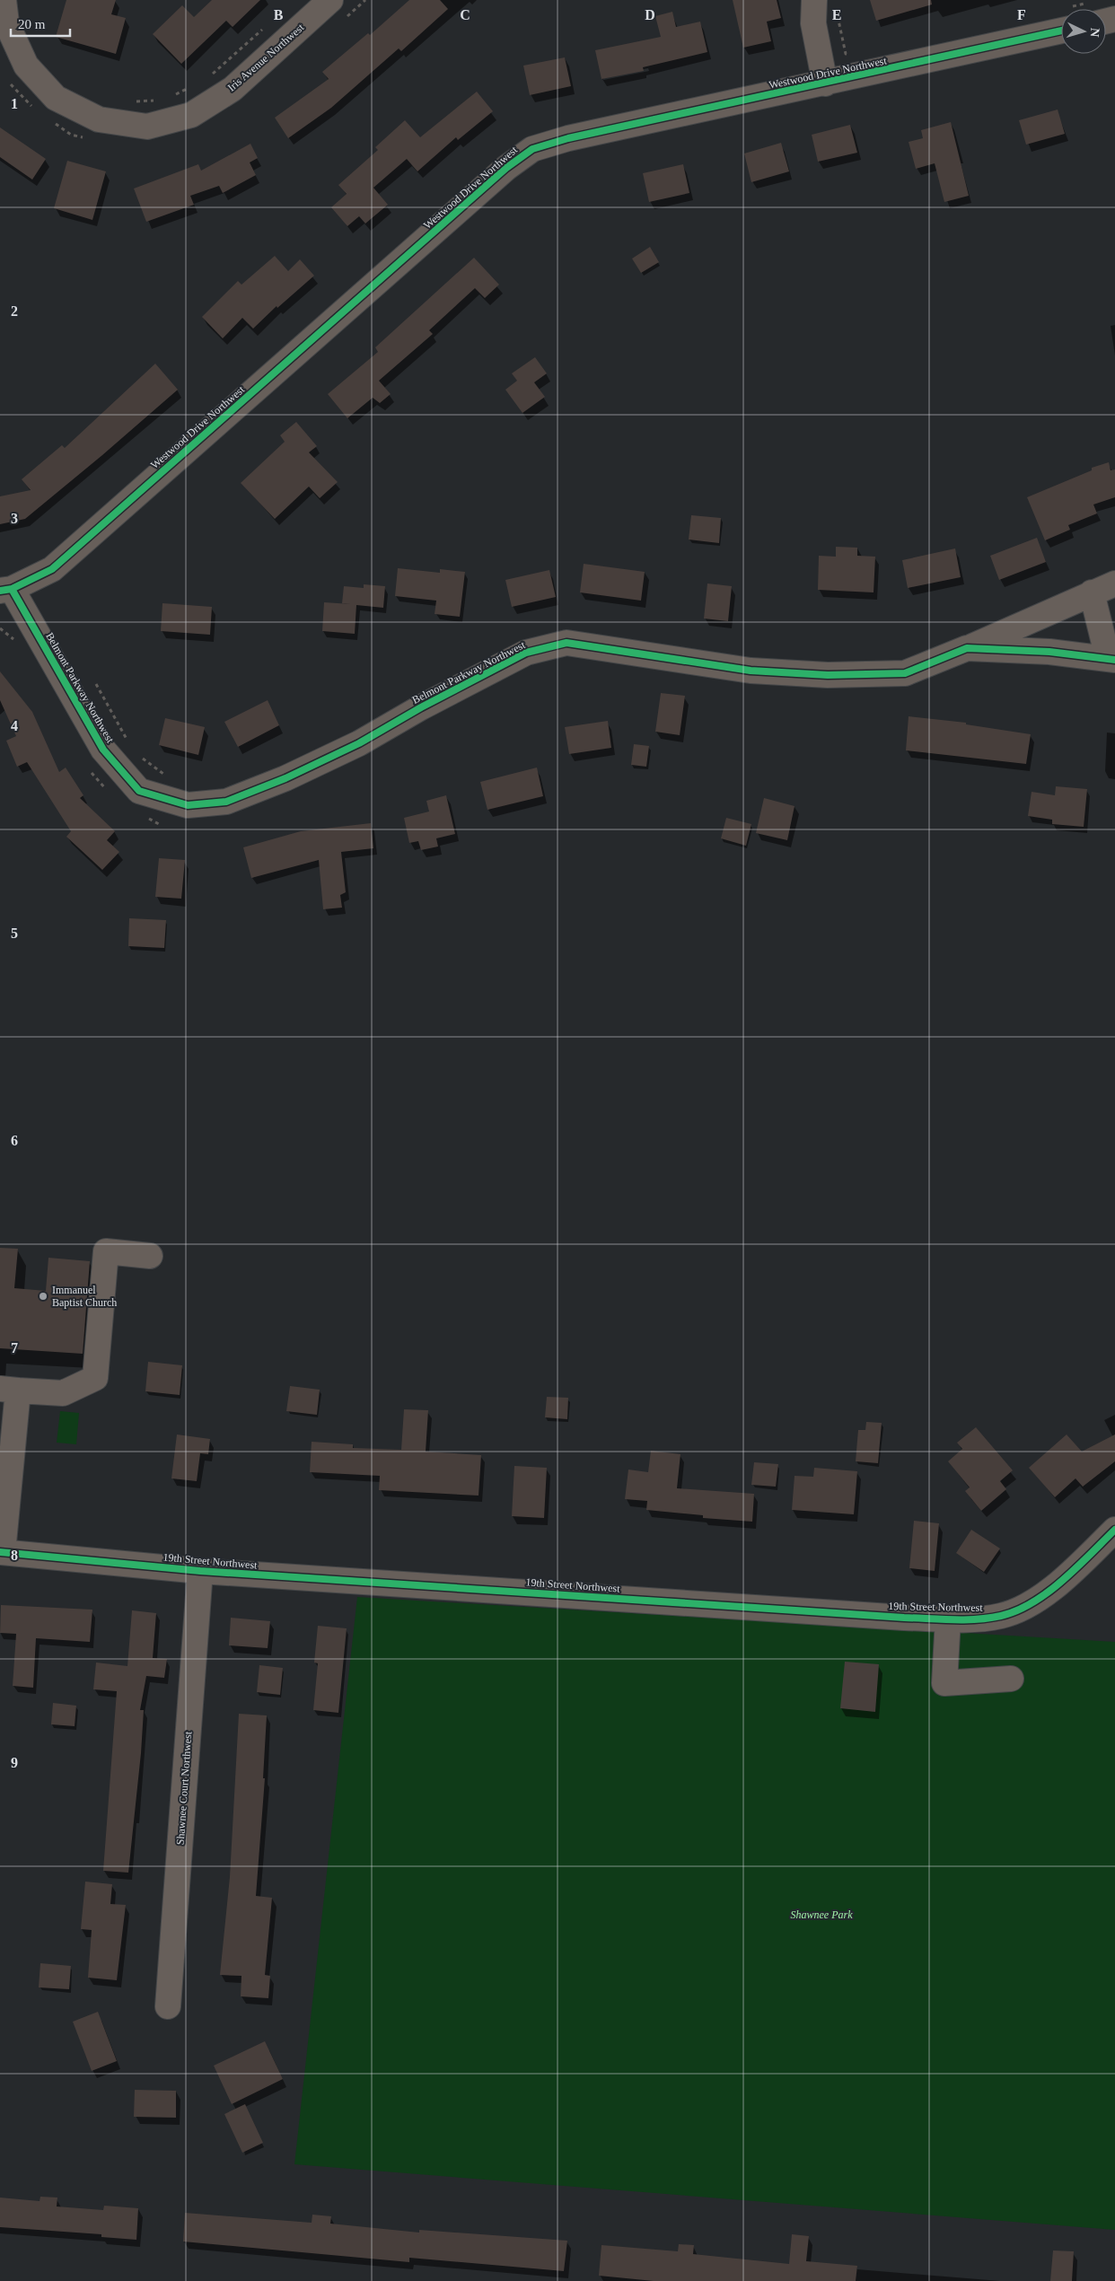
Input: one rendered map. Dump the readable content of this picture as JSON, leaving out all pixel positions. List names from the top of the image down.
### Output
{
  "streets": {
    "street": [
      "Iris Avenue Northwest",
      "Westwood Drive Northwest",
      "Belmont Parkway Northwest",
      "19th Street Northwest",
      "Shawnee Court Northwest"
    ]
  },
  "crossings": [
    ["Westwood Drive Northwest", "Belmont Parkway Northwest"],
    ["19th Street Northwest", "Shawnee Court Northwest"]
  ],
  "parks": ["Shawnee Park"],
  "places": ["Immanuel Baptist Church"],
  "scale_bar": "20 m",
  "north": "right",
  "grid": {
    "columns": [
      "B",
      "C",
      "D",
      "E",
      "F"
    ],
    "rows": [
      "1",
      "2",
      "3",
      "4",
      "5",
      "6",
      "7",
      "8",
      "9"
    ]
  }
}
